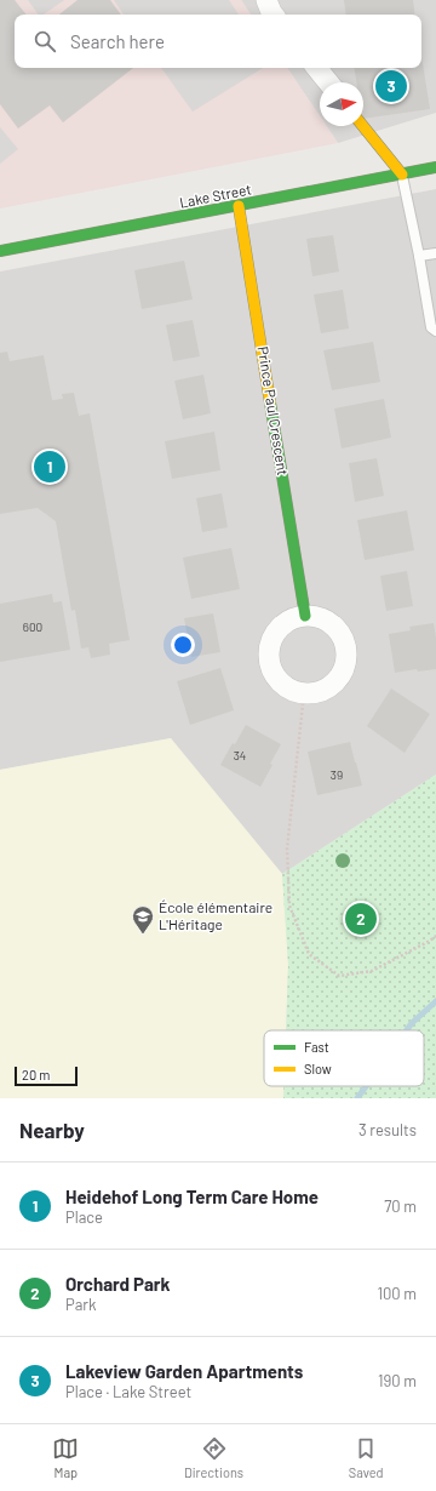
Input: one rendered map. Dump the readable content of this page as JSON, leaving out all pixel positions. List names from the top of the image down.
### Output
{
  "streets": {
    "street": ["Lake Street", "Prince Paul Crescent"]
  },
  "crossings": [
    ["Lake Street", "Prince Paul Crescent"]
  ],
  "places": {
    "school or university": ["École élémentaire L'Héritage"]
  },
  "house_numbers": ["600", "34", "39"],
  "legend": ["Fast", "Slow"],
  "scale_bar": "20 m",
  "north": "right",
  "page": {
    "search": "Search here",
    "pins": ["3", "1", "2"],
    "scale": "20 m",
    "heading": ["Nearby", "3 results"],
    "list": [
      {
        "mark": "1",
        "name": "Heidehof Long Term Care Home",
        "note": "Place",
        "value": "70 m"
      },
      {
        "mark": "2",
        "name": "Orchard Park",
        "note": "Park",
        "value": "100 m"
      },
      {
        "mark": "3",
        "name": "Lakeview Garden Apartments",
        "note": "Place · Lake Street",
        "value": "190 m"
      }
    ],
    "nav": ["Map", "Directions", "Saved"]
  }
}
